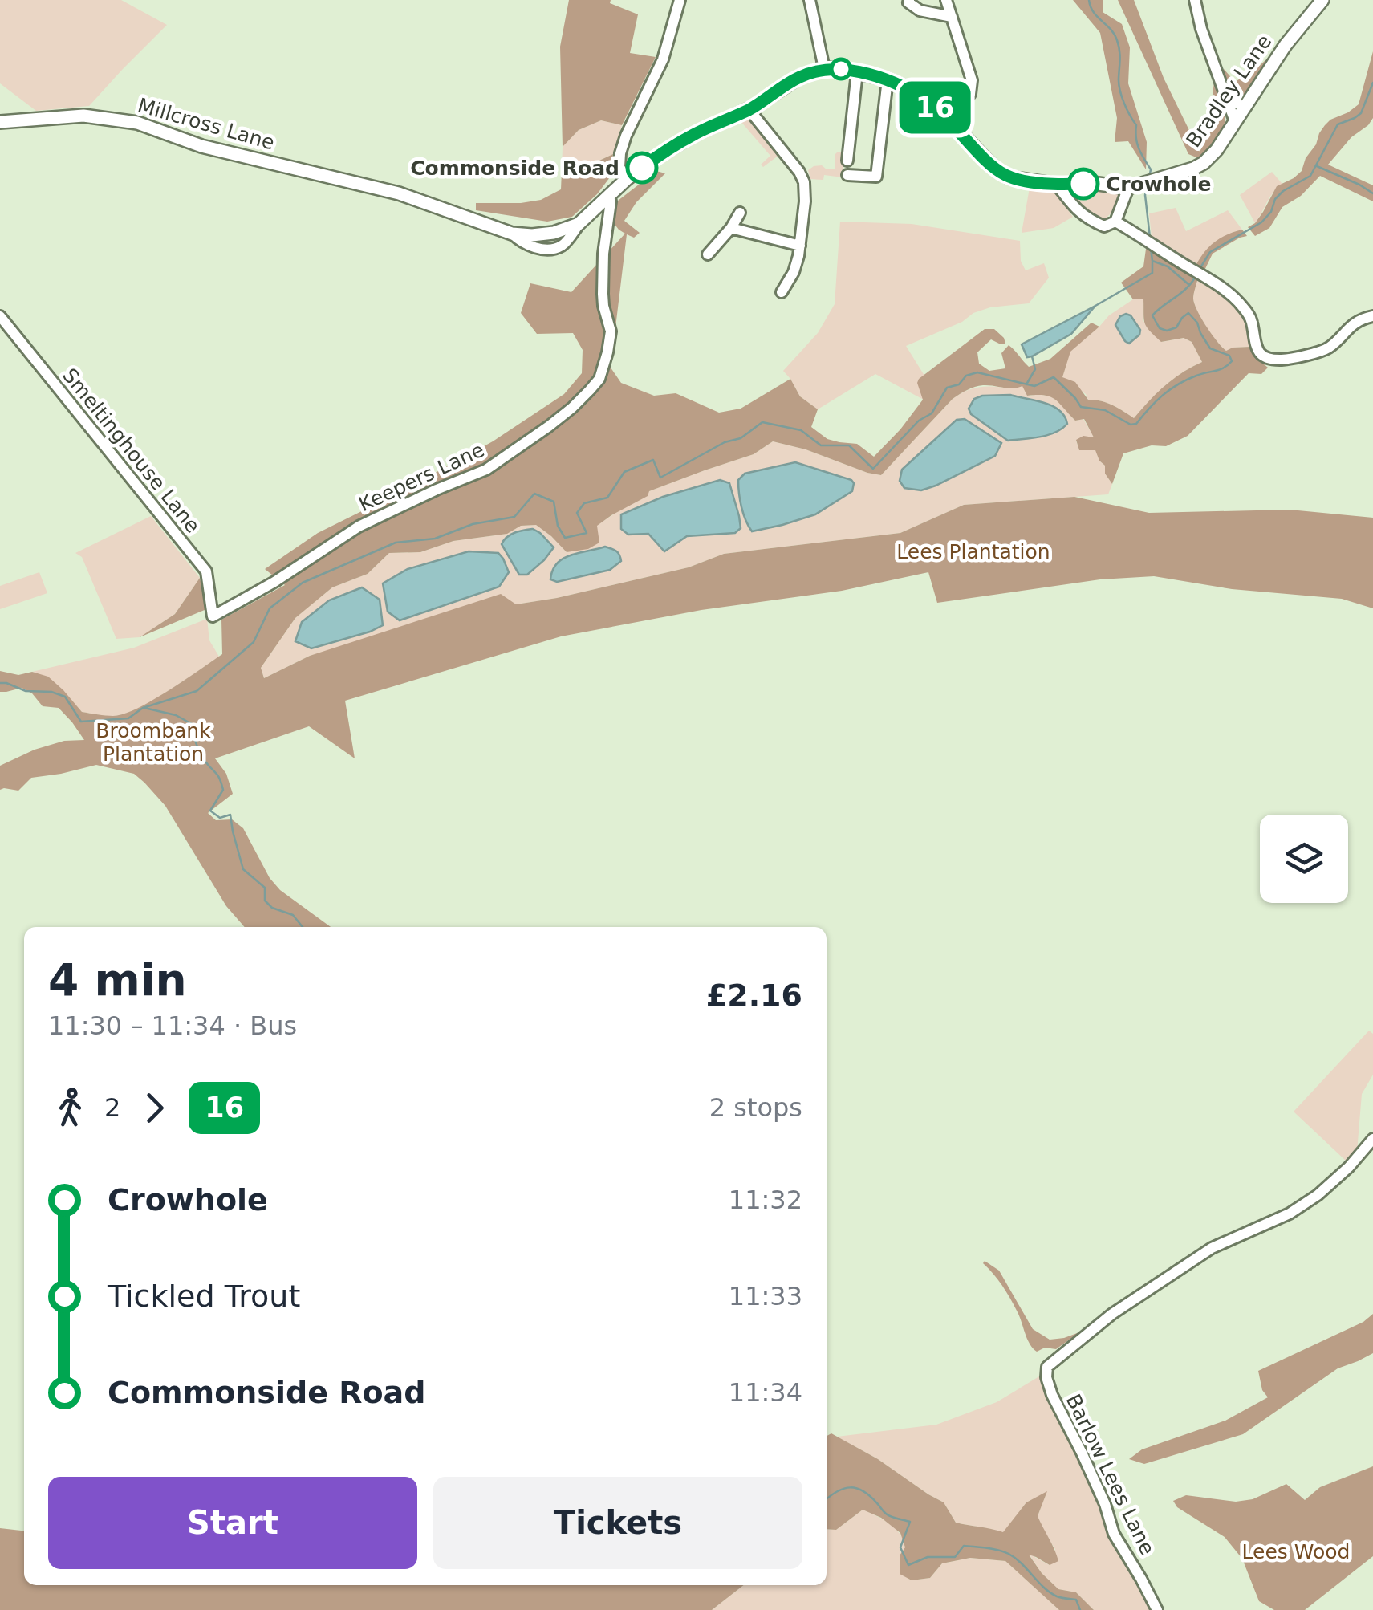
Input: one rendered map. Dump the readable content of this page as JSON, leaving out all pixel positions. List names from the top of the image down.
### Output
{
  "streets": {
    "main road": ["Bradley Lane", "Millcross Lane"],
    "street": ["Smeltinghouse Lane", "Keepers Lane", "Barlow Lees Lane"]
  },
  "crossings": [
    ["Millcross Lane", "Keepers Lane"],
    ["Smeltinghouse Lane", "Keepers Lane"]
  ],
  "parks": ["Lees Plantation", "Broombank Plantation", "Lees Wood"],
  "places": ["Commonside Road", "Crowhole"],
  "lines": ["bus line 16"],
  "page": {
    "on_map": "16",
    "heading": ["4 min", "11:30 – 11:34 · Bus", "£2.16"],
    "legs": ["2", "16", "2 stops"],
    "list": [
      {
        "name": "Crowhole",
        "value": "11:32"
      },
      {
        "name": "Tickled Trout",
        "value": "11:33"
      },
      {
        "name": "Commonside Road",
        "value": "11:34"
      }
    ],
    "buttons": ["Start", "Tickets"]
  }
}
